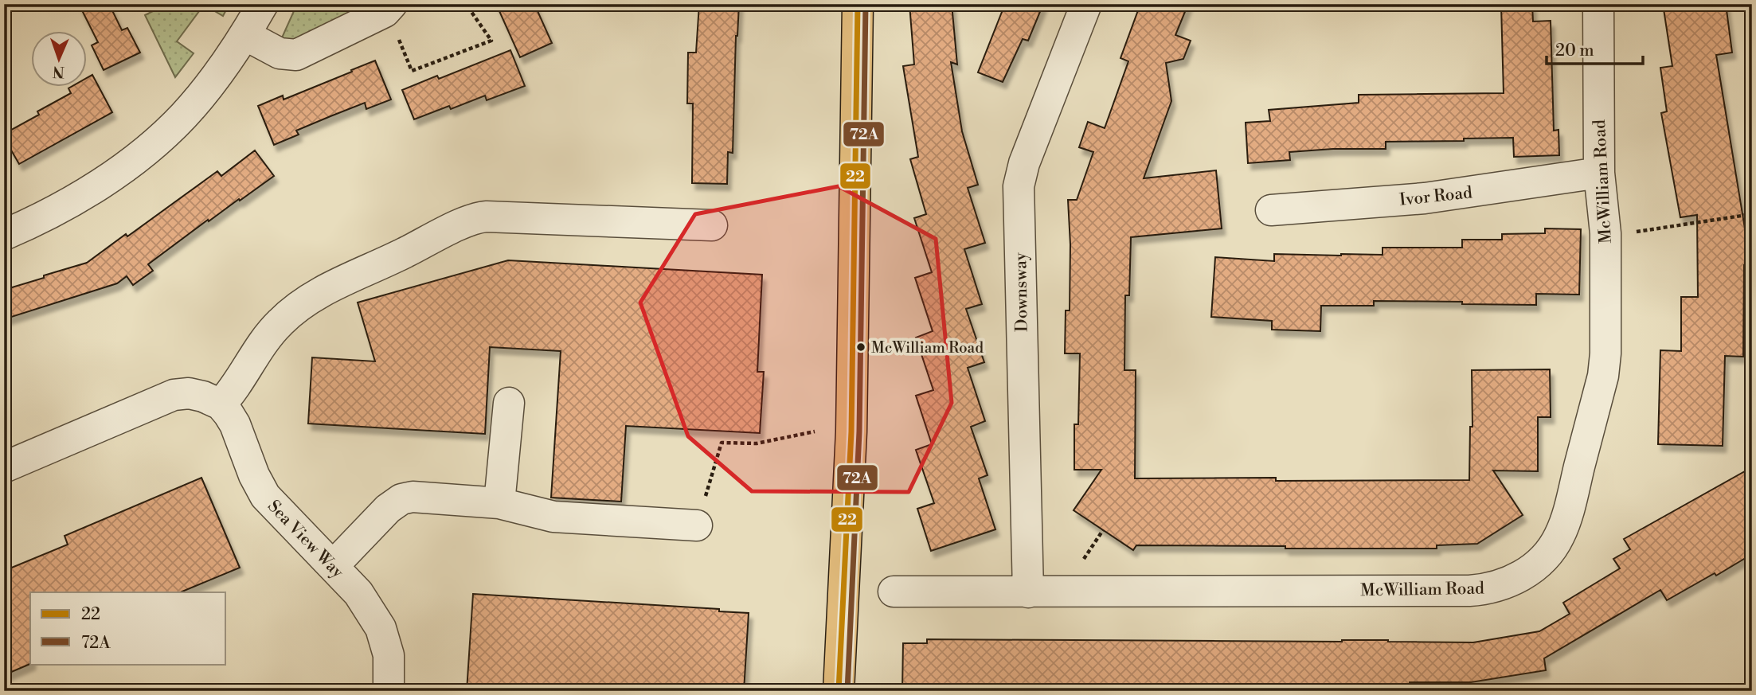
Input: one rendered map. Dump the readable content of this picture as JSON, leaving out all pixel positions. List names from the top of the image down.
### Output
{
  "streets": {
    "street": [
      "McWilliam Road",
      "Ivor Road",
      "Downsway",
      "Sea View Way"
    ]
  },
  "crossings": [
    ["McWilliam Road", "Ivor Road"],
    ["McWilliam Road", "Downsway"]
  ],
  "places": ["McWilliam Road"],
  "lines": ["transit line 22", "transit line 72A"],
  "legend": ["22", "72A"],
  "scale_bar": "20 m",
  "north": "bottom"
}
